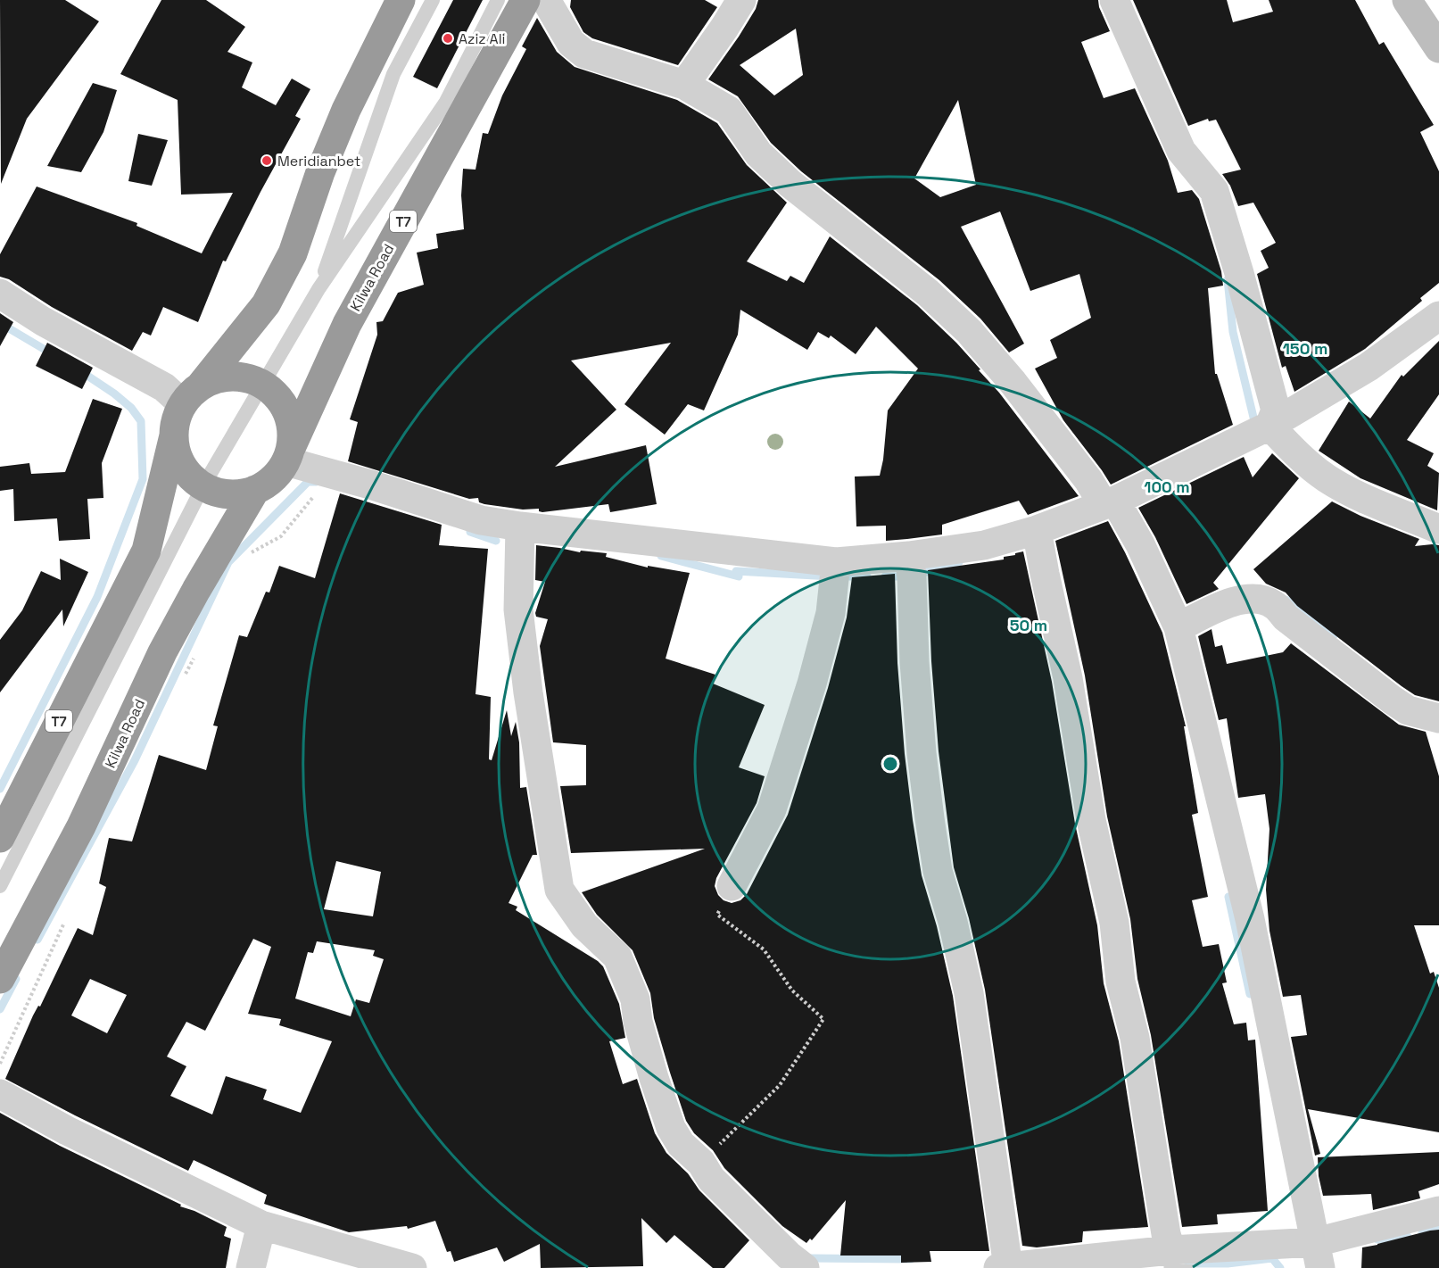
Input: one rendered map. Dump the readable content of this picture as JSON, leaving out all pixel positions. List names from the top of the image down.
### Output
{
  "streets": {
    "highway": ["T7", "Kilwa Road"]
  },
  "crossings": [
    ["T7", "Kilwa Road"]
  ],
  "places": ["Aziz Ali", "Meridianbet"],
  "rings": ["150 m", "100 m", "50 m"]
}
